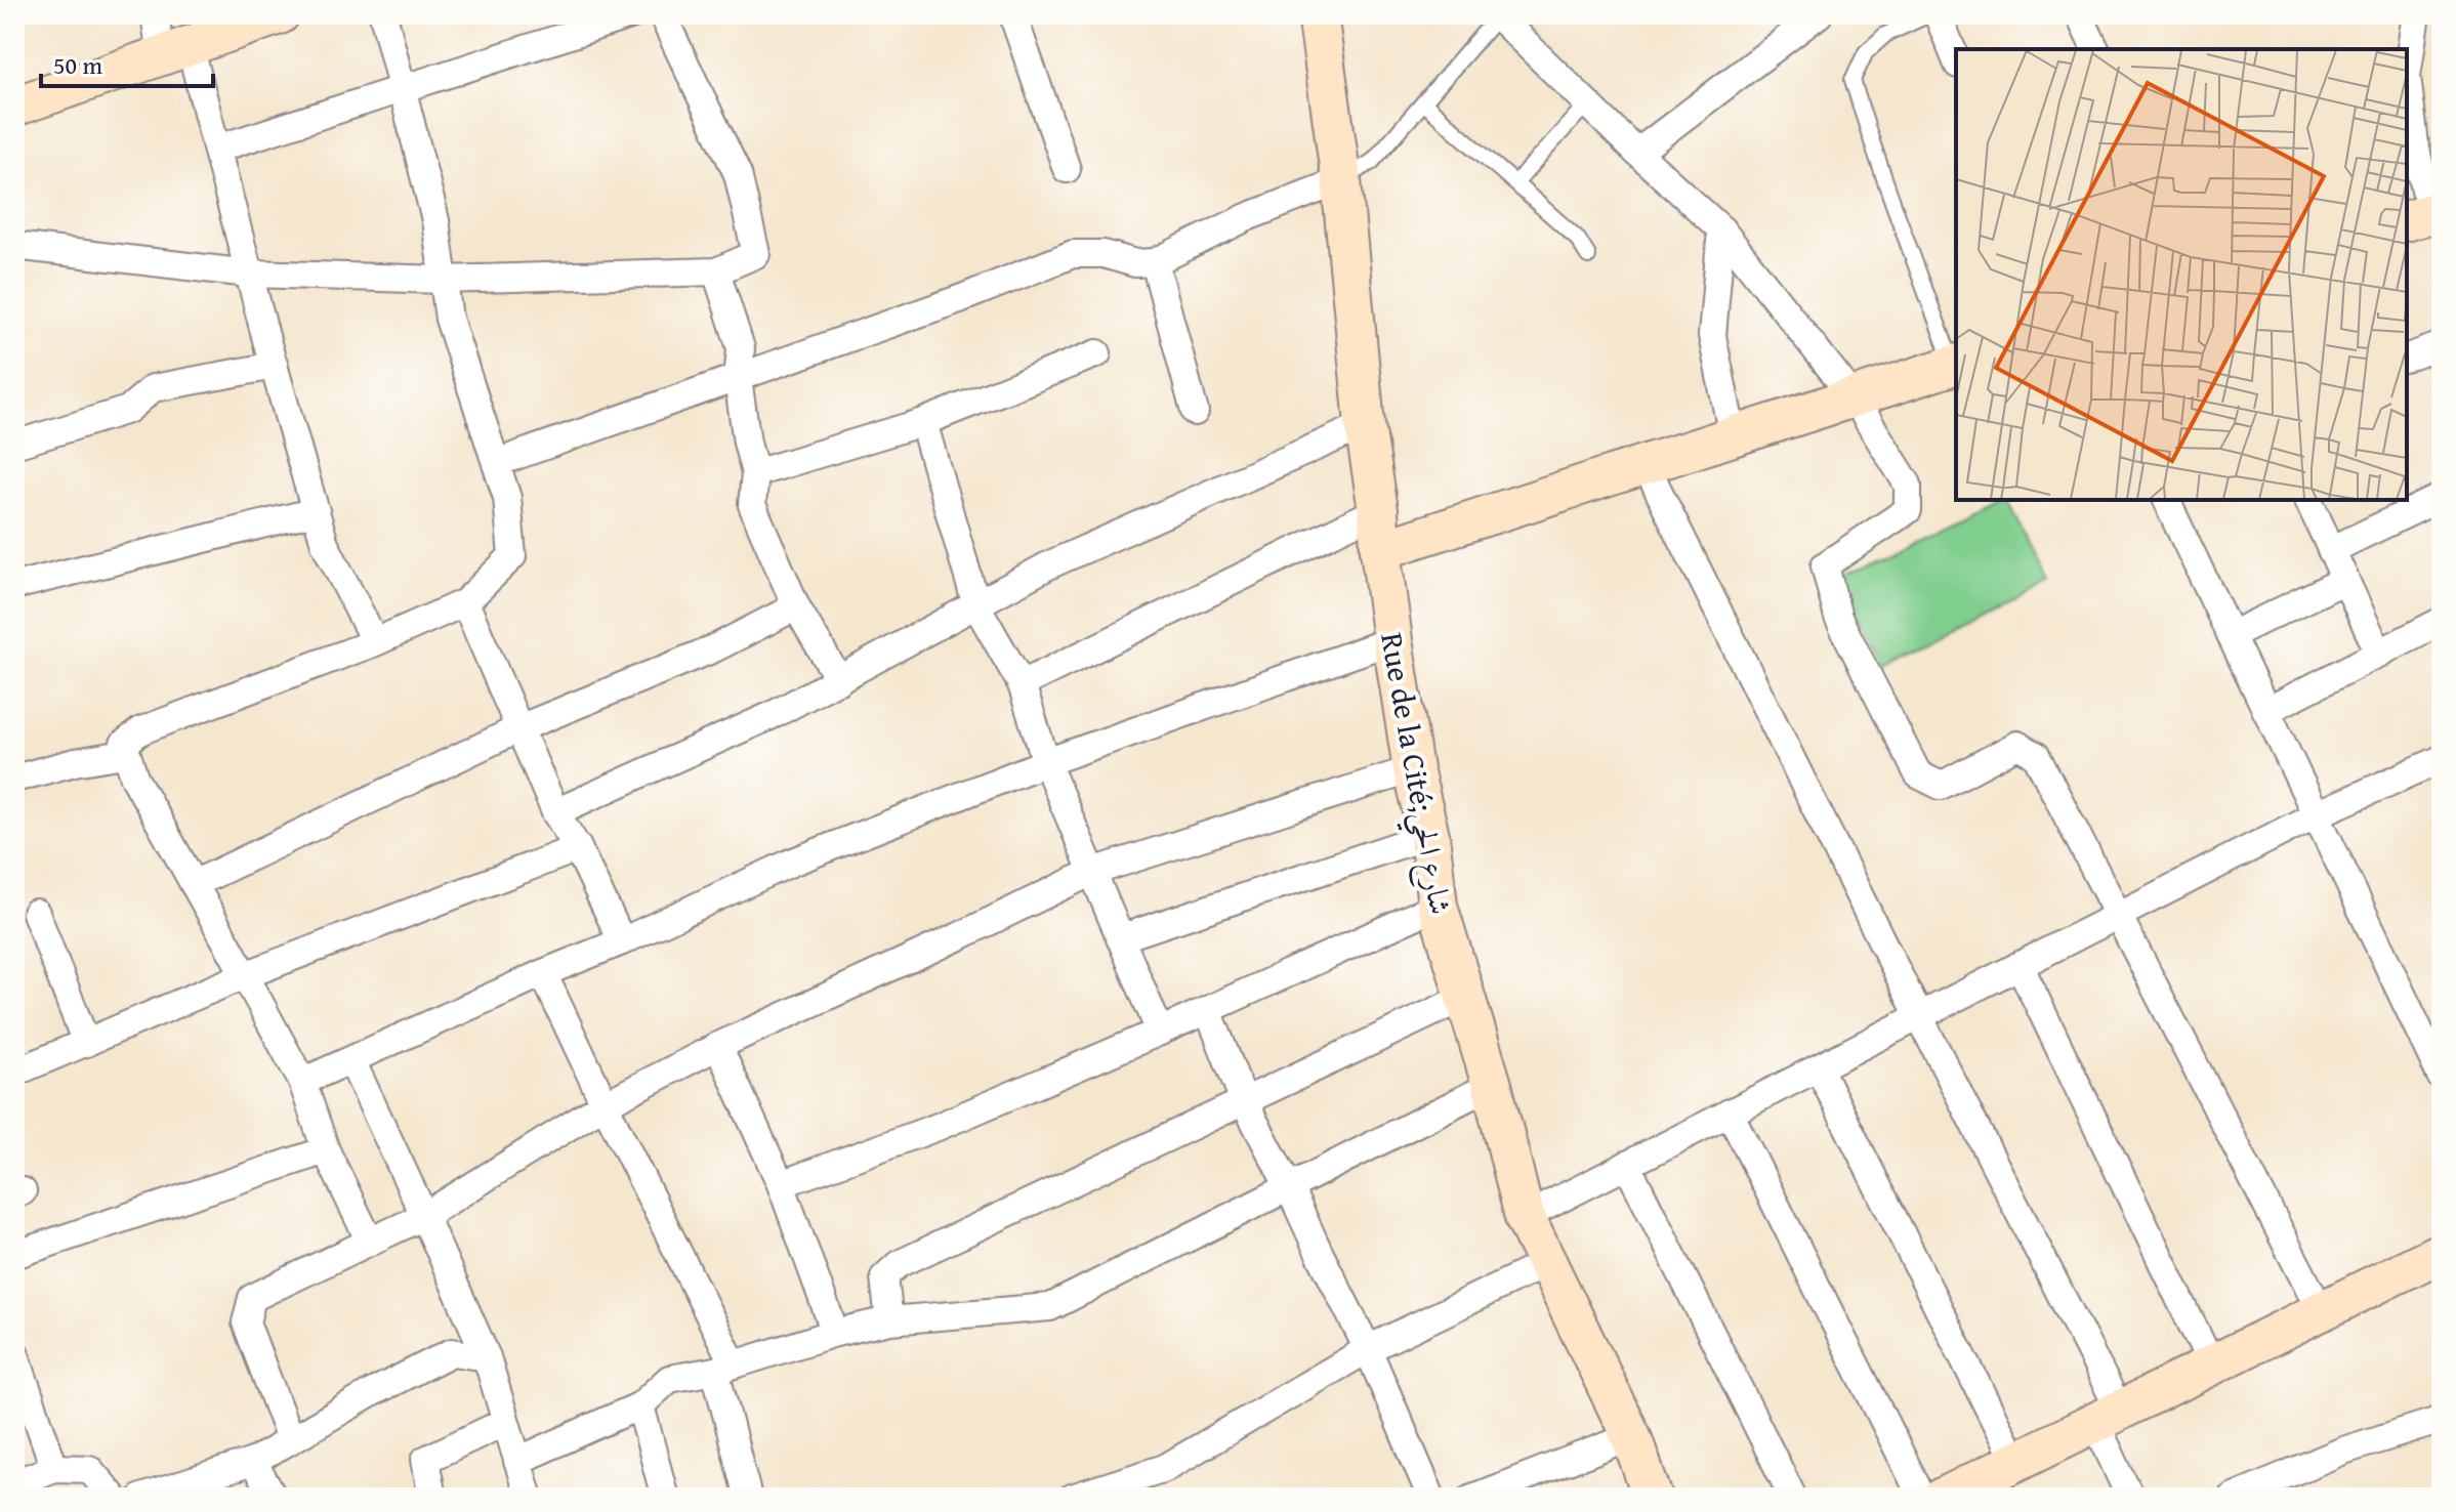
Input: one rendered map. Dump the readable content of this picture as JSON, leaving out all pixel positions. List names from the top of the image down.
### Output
{
  "streets": {
    "street": ["Rue de la Cité;شارع الحي"]
  },
  "scale_bar": "50 m"
}
